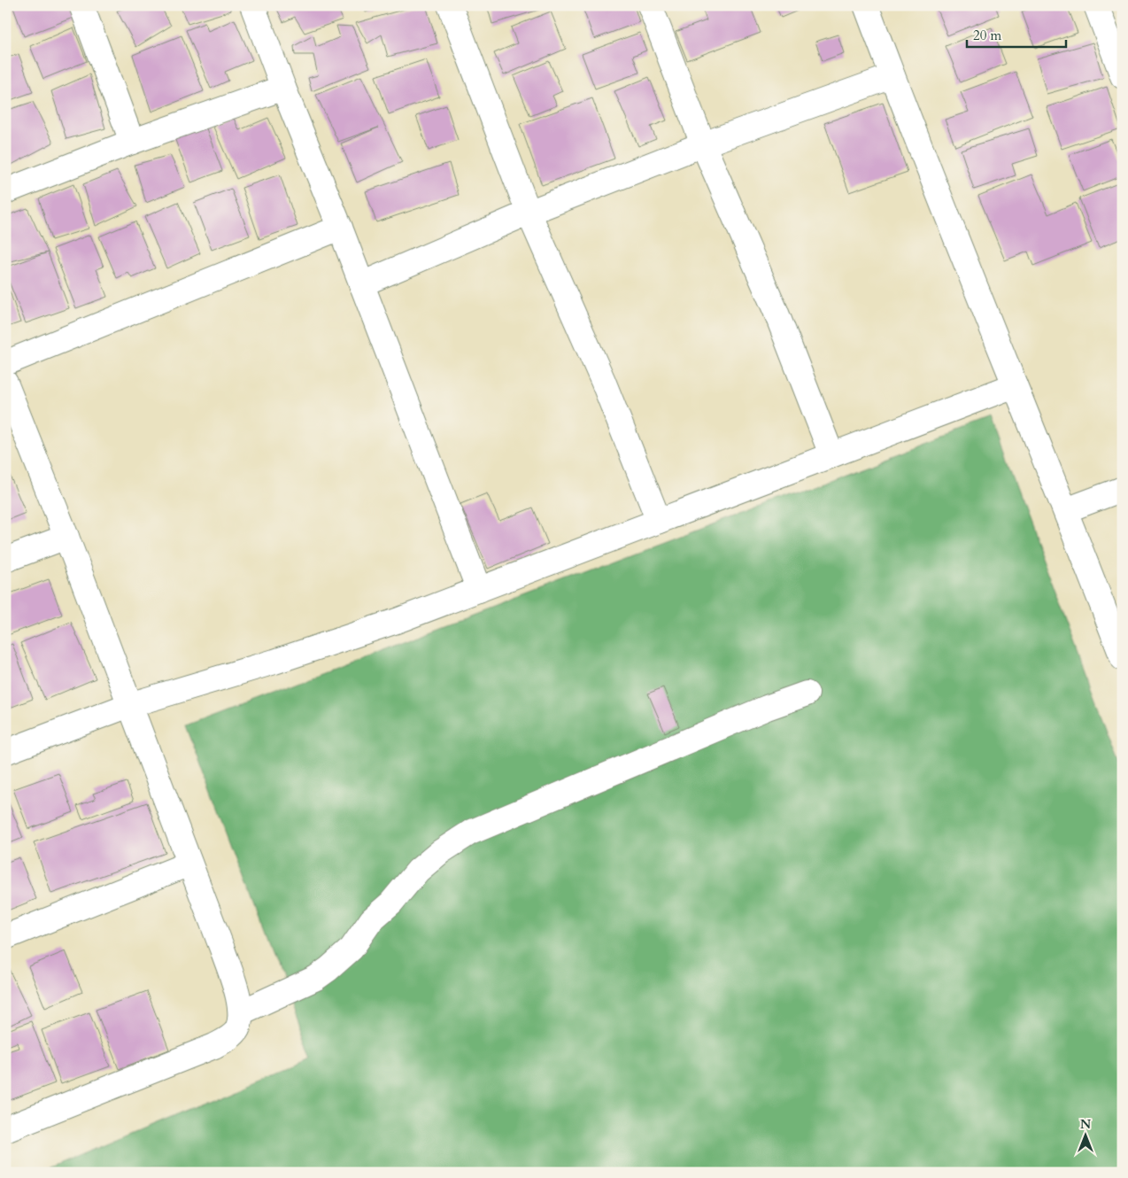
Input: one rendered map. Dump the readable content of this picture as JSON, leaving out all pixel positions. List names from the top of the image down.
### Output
{
  "scale_bar": "20 m",
  "north": "top"
}
